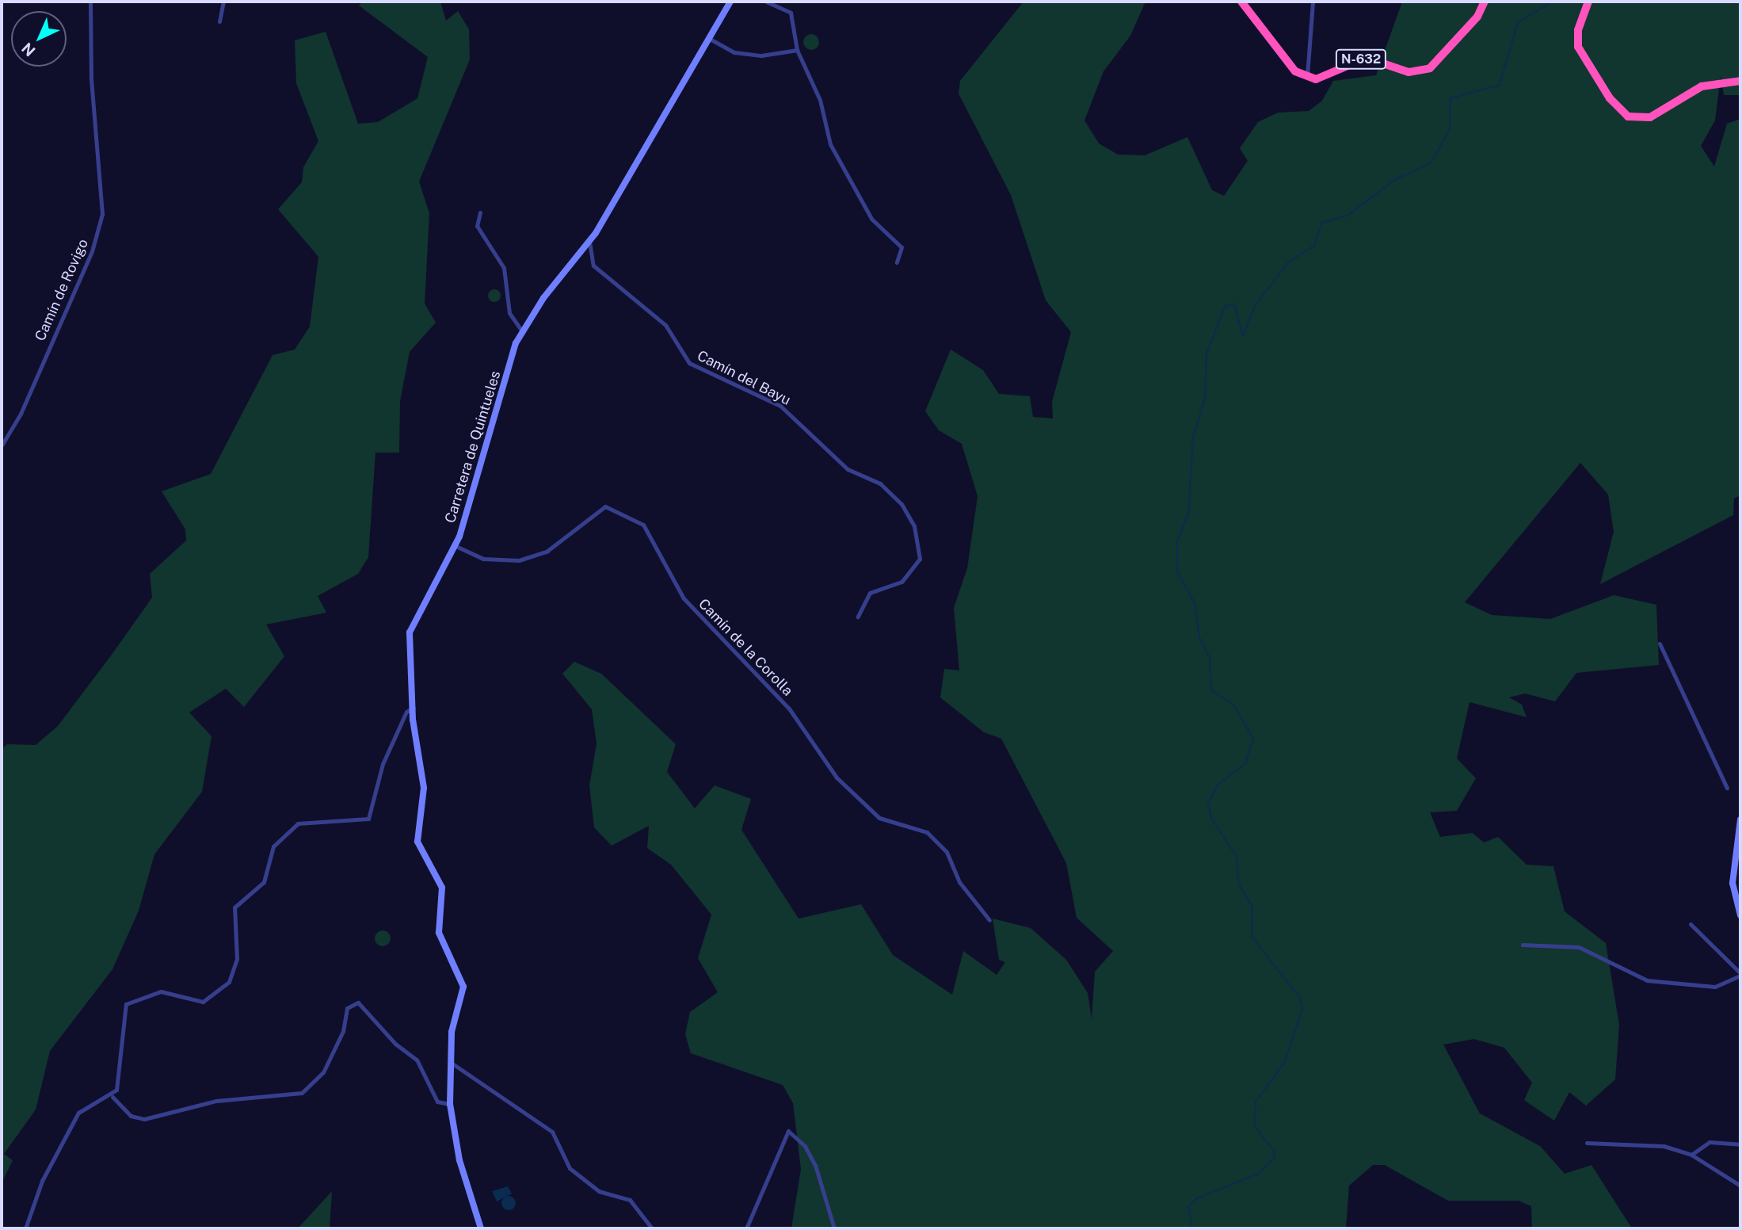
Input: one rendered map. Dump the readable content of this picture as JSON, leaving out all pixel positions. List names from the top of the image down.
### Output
{
  "streets": {
    "highway": ["N-632"],
    "street": [
      "Camín de Rovigo",
      "Camín del Bayu",
      "Carretera de Quintueles",
      "Camín de la Corolla"
    ]
  },
  "crossings": [
    ["Camín del Bayu", "Carretera de Quintueles"],
    ["Carretera de Quintueles", "Camín de la Corolla"]
  ],
  "north": "bottom left"
}
